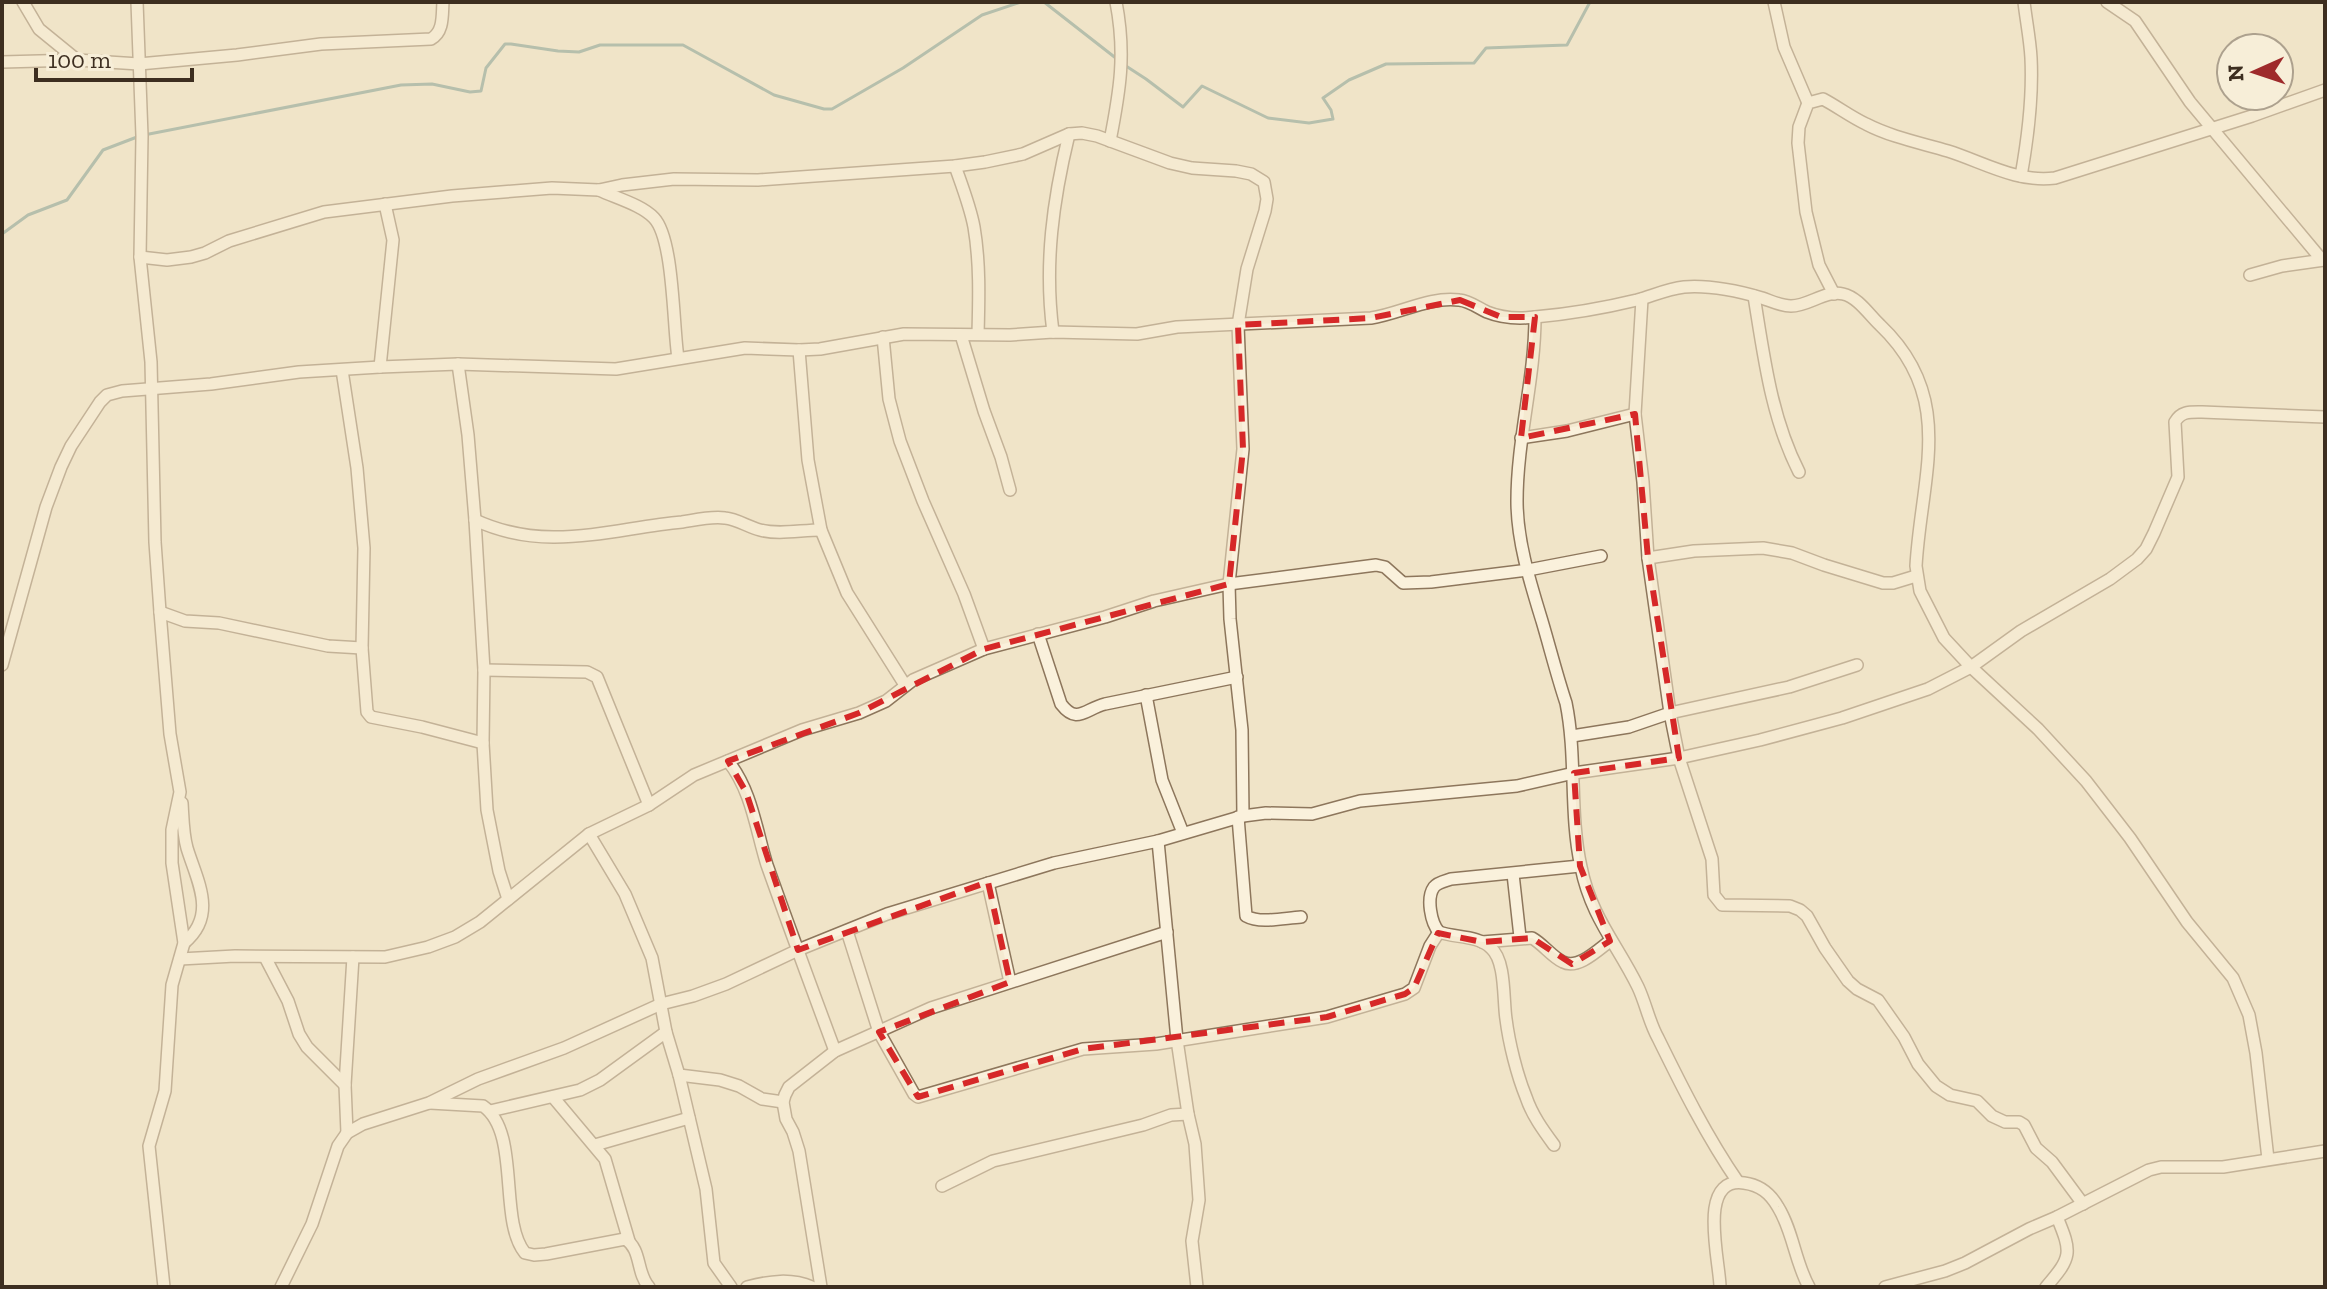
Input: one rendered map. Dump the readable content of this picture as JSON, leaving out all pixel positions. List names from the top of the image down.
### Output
{
  "scale_bar": "100 m",
  "north": "left"
}
